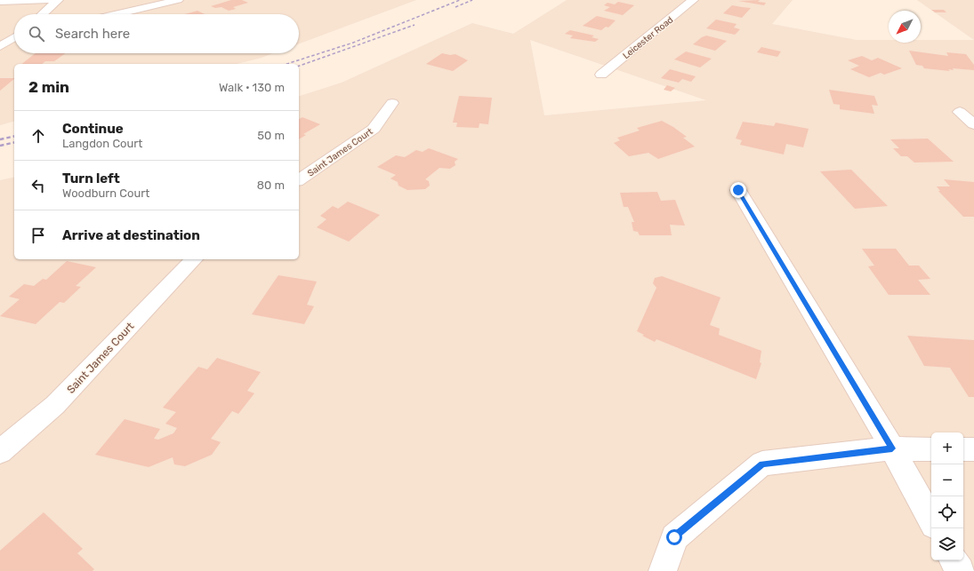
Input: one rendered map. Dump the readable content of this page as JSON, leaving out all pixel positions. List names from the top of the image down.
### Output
{
  "streets": {
    "street": ["Leicester Road", "Saint James Court"]
  },
  "north": "bottom left",
  "page": {
    "search": "Search here",
    "heading": ["2 min", "Walk · 130 m"],
    "list": [
      ["Continue", "Langdon Court", "50 m"],
      ["Turn left", "Woodburn Court", "80 m"],
      "Arrive at destination"
    ],
    "map_buttons": ["+", "−"]
  }
}
